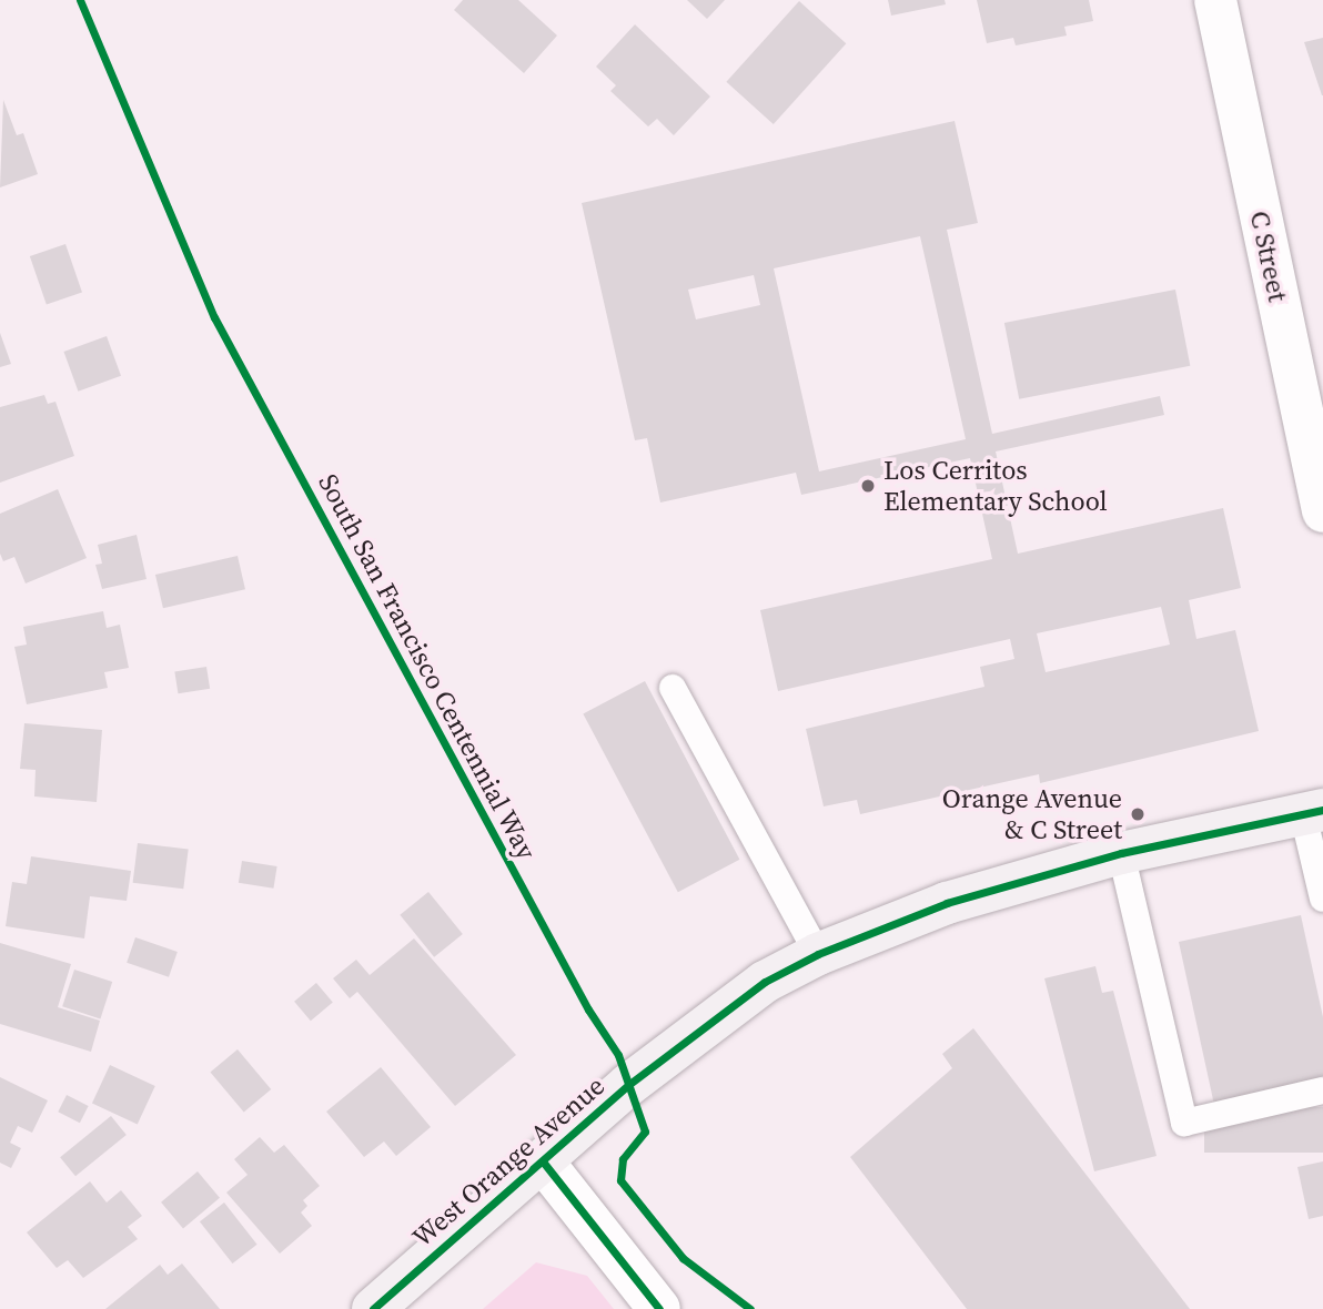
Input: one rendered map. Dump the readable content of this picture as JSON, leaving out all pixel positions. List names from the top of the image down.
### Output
{
  "streets": {
    "street": ["C Street", "West Orange Avenue"],
    "cycle path": ["South San Francisco Centennial Way"]
  },
  "places": ["Los Cerritos Elementary School", "Orange Avenue & C Street"]
}
